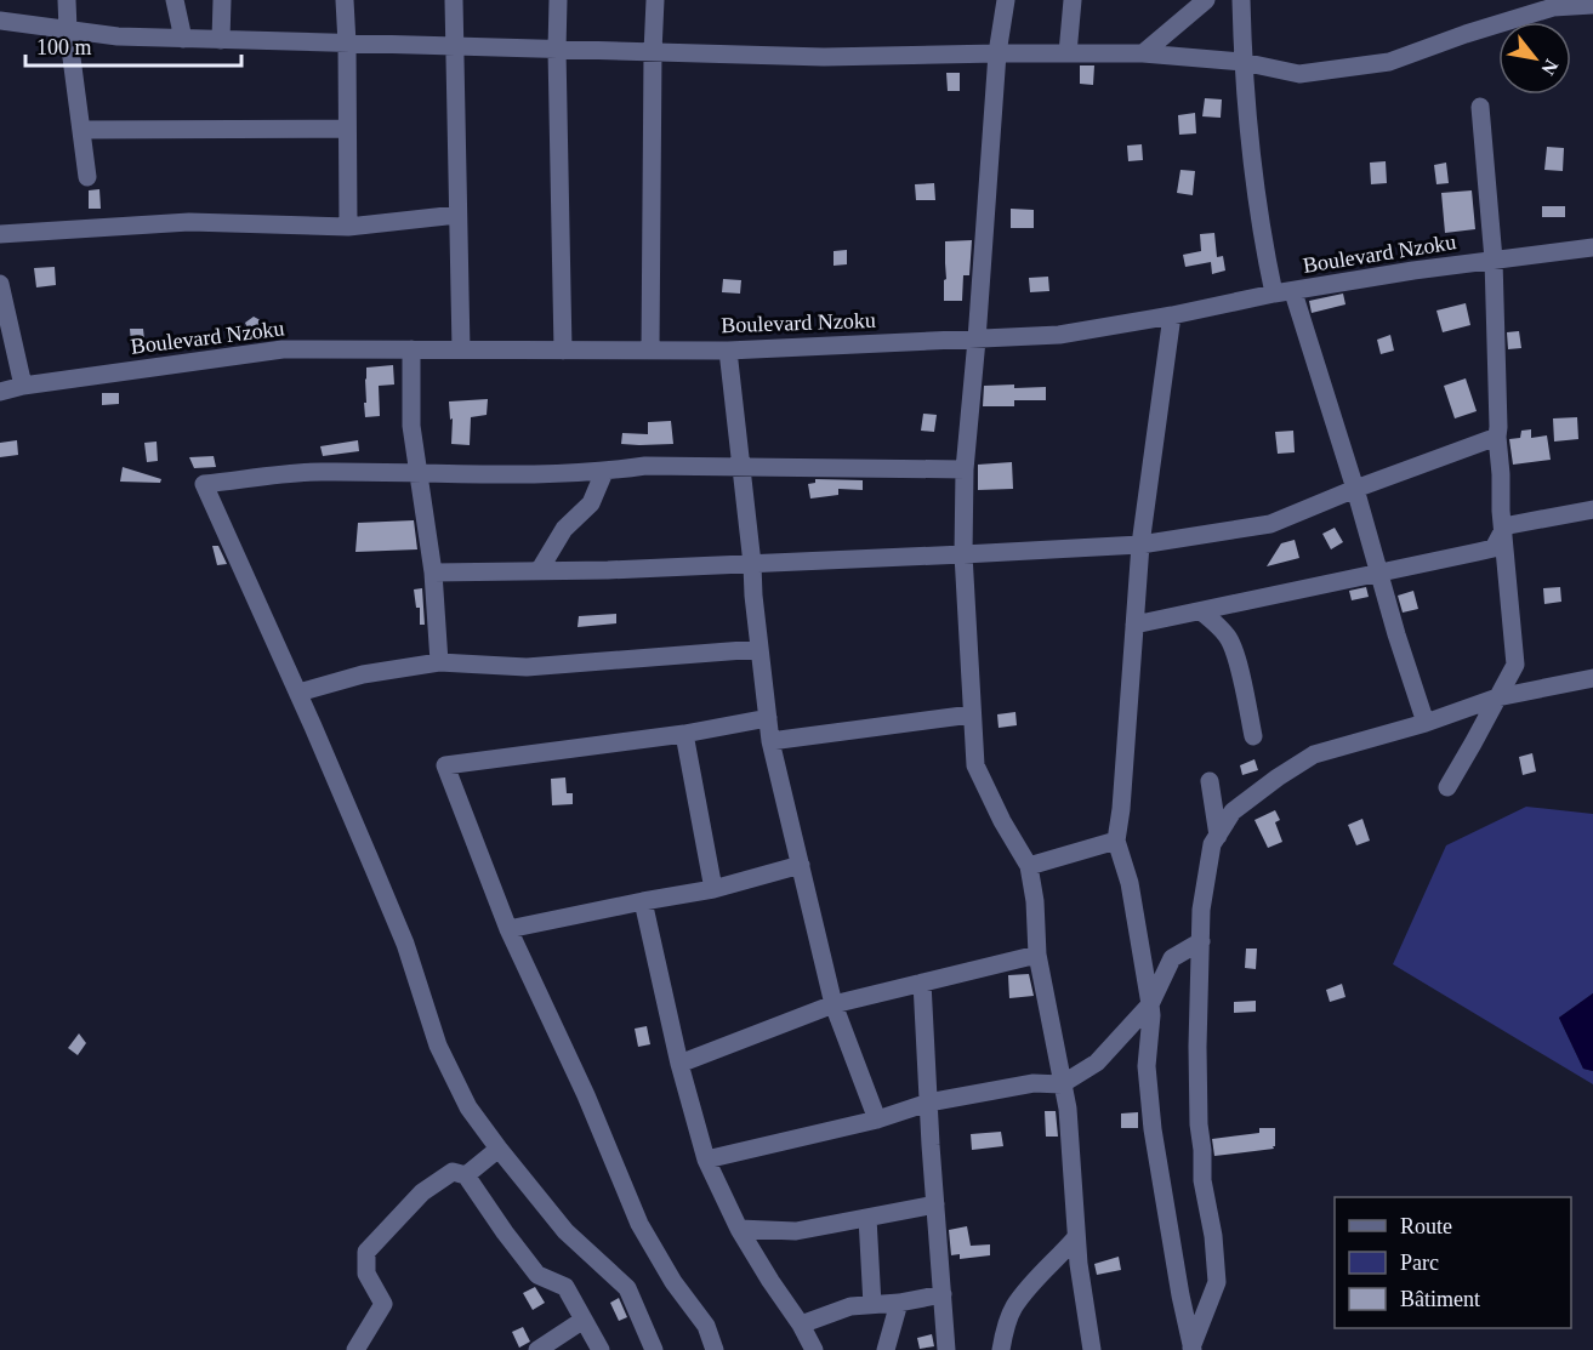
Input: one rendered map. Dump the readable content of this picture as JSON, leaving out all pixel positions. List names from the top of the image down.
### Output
{
  "streets": {
    "street": ["Boulevard Nzoku"]
  },
  "legend": ["Route", "Parc", "Bâtiment"],
  "scale_bar": "100 m",
  "north": "bottom right"
}
